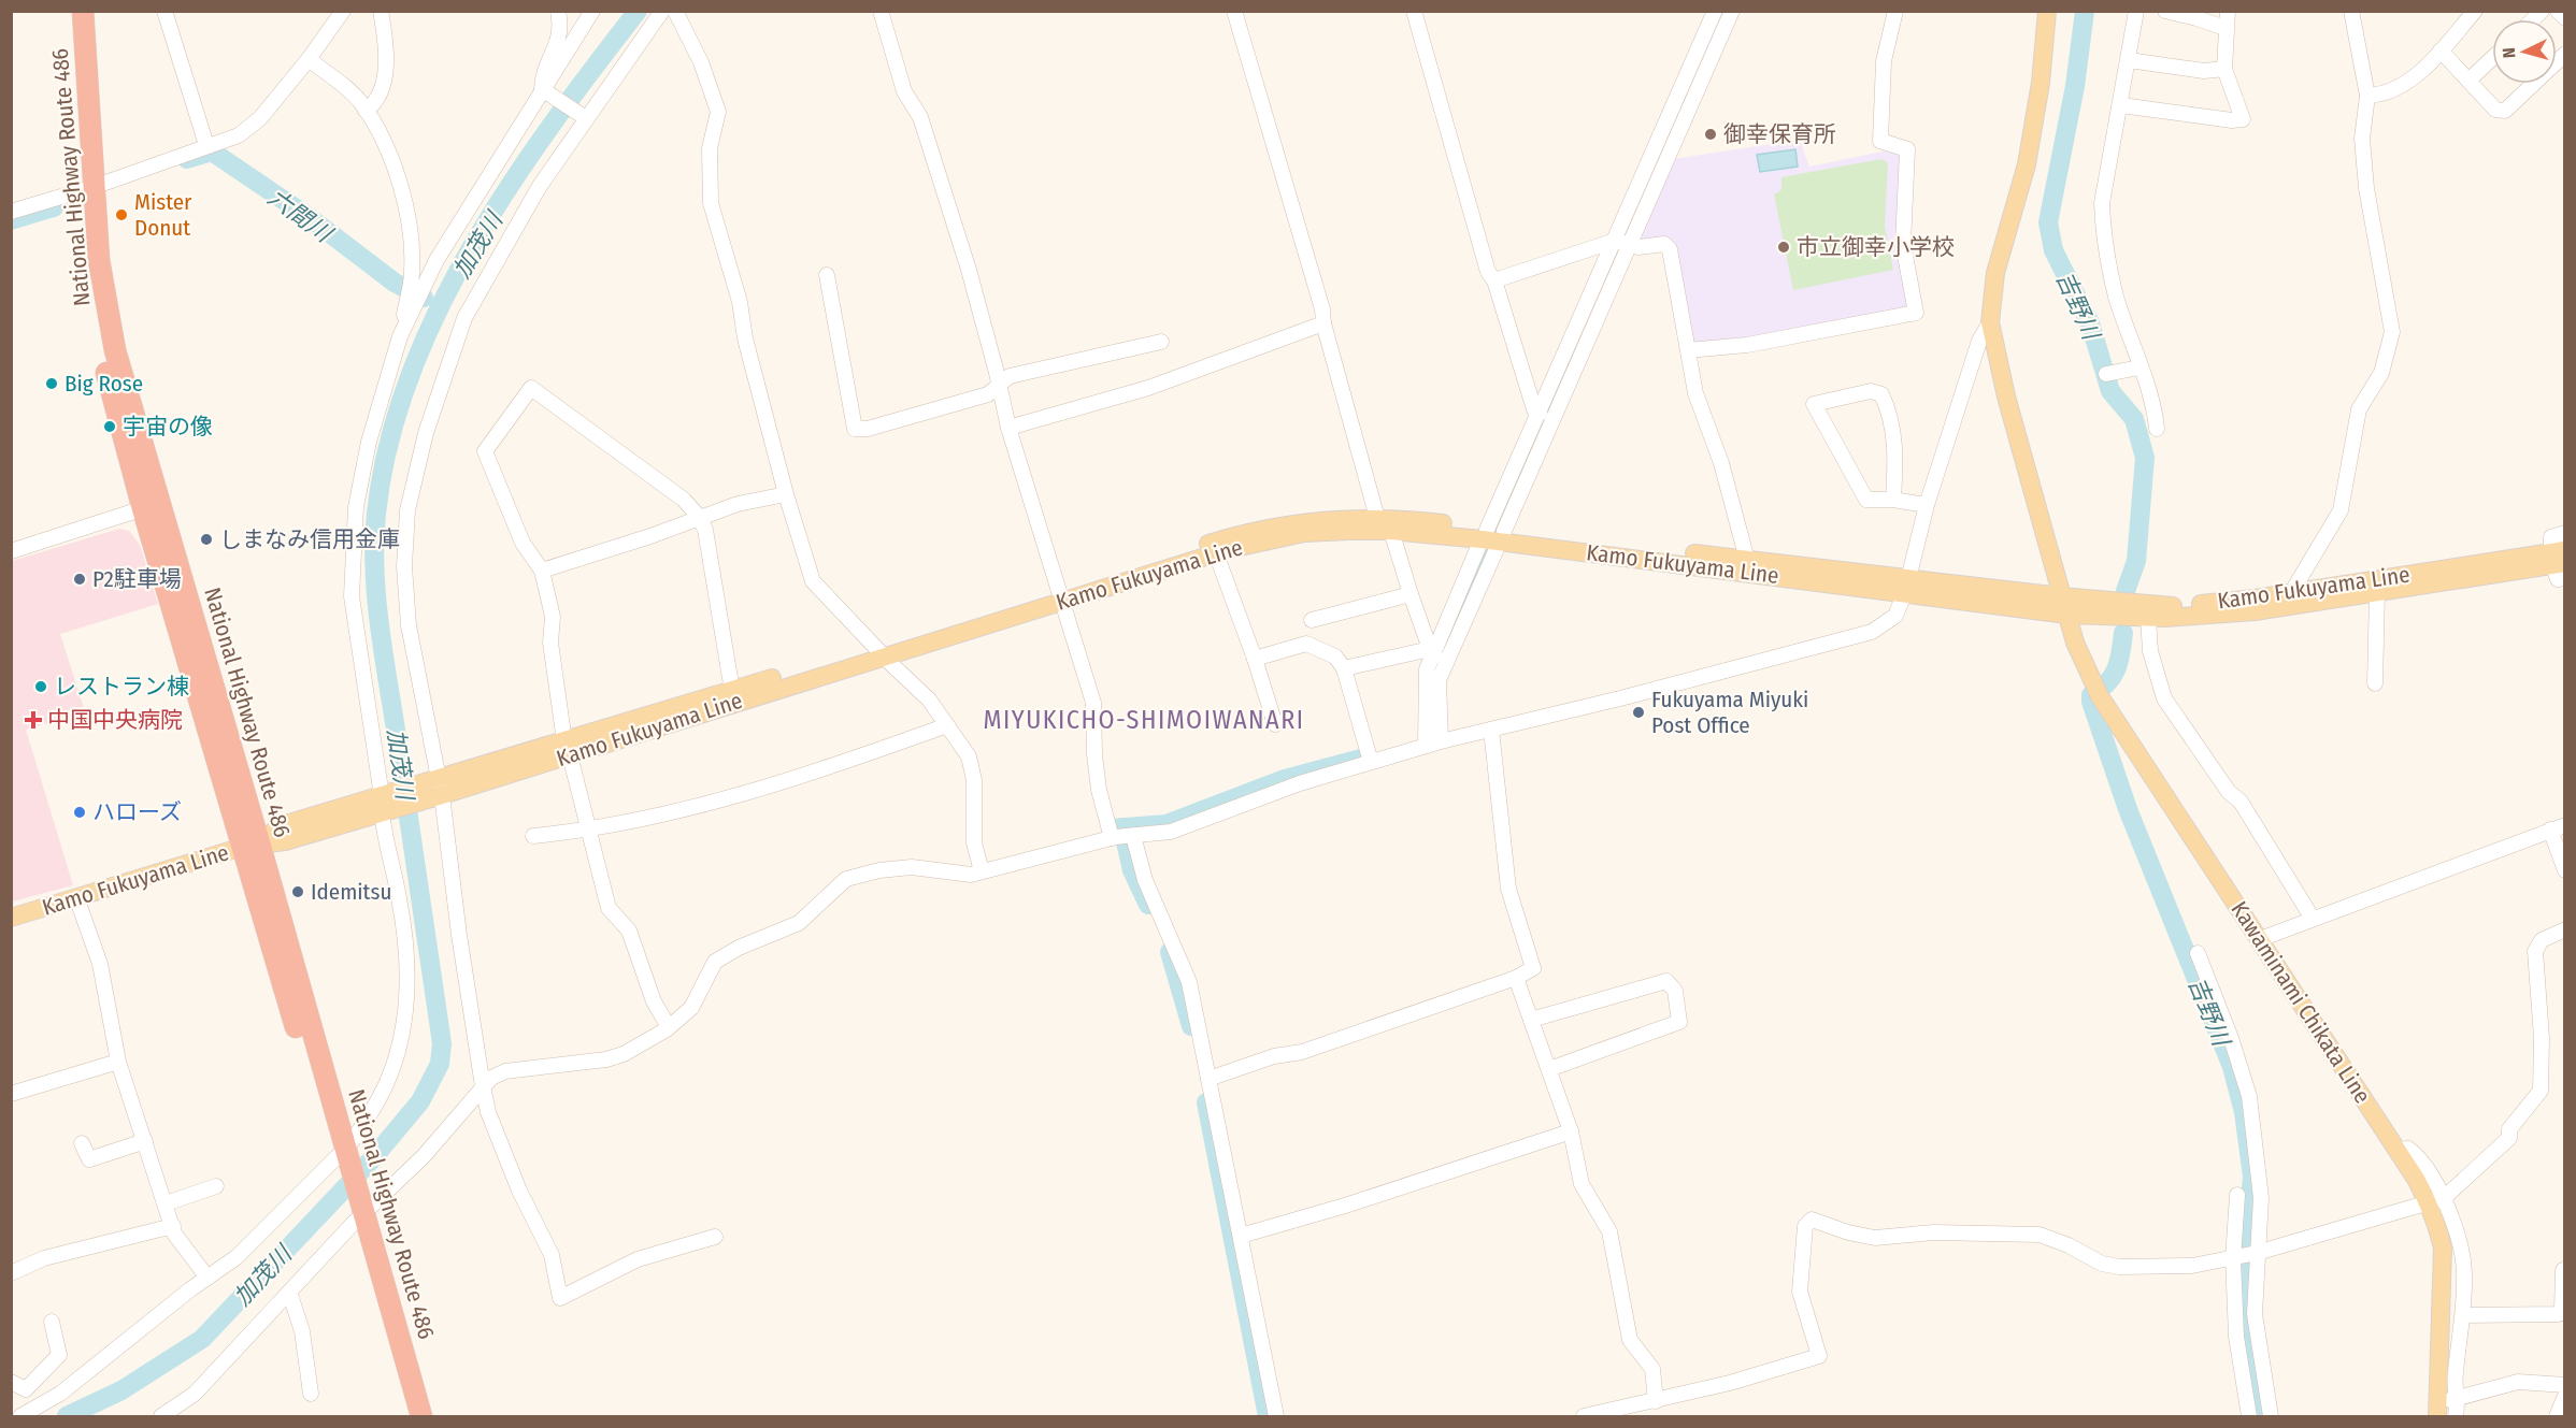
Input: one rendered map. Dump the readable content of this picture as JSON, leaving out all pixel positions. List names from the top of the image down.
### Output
{
  "streets": {
    "highway": ["National Highway Route 486"],
    "main road": ["Kamo Fukuyama Line", "Kawaminami Chikata Line"]
  },
  "crossings": [
    ["National Highway Route 486", "Kamo Fukuyama Line"],
    ["Kamo Fukuyama Line", "Kawaminami Chikata Line"]
  ],
  "districts": ["MIYUKICHO-SHIMOIWANARI"],
  "water": ["六間川", "加茂川", "吉野川"],
  "places": {
    "other": [
      "御幸保育所",
      "Mister Donut",
      "市立御幸小学校",
      "Big Rose",
      "宇宙の像",
      "しまなみ信用金庫",
      "P2駐車場",
      "レストラン棟",
      "Fukuyama Miyuki Post Office",
      "ハローズ",
      "Idemitsu"
    ],
    "health": ["中国中央病院"]
  },
  "north": "left"
}
